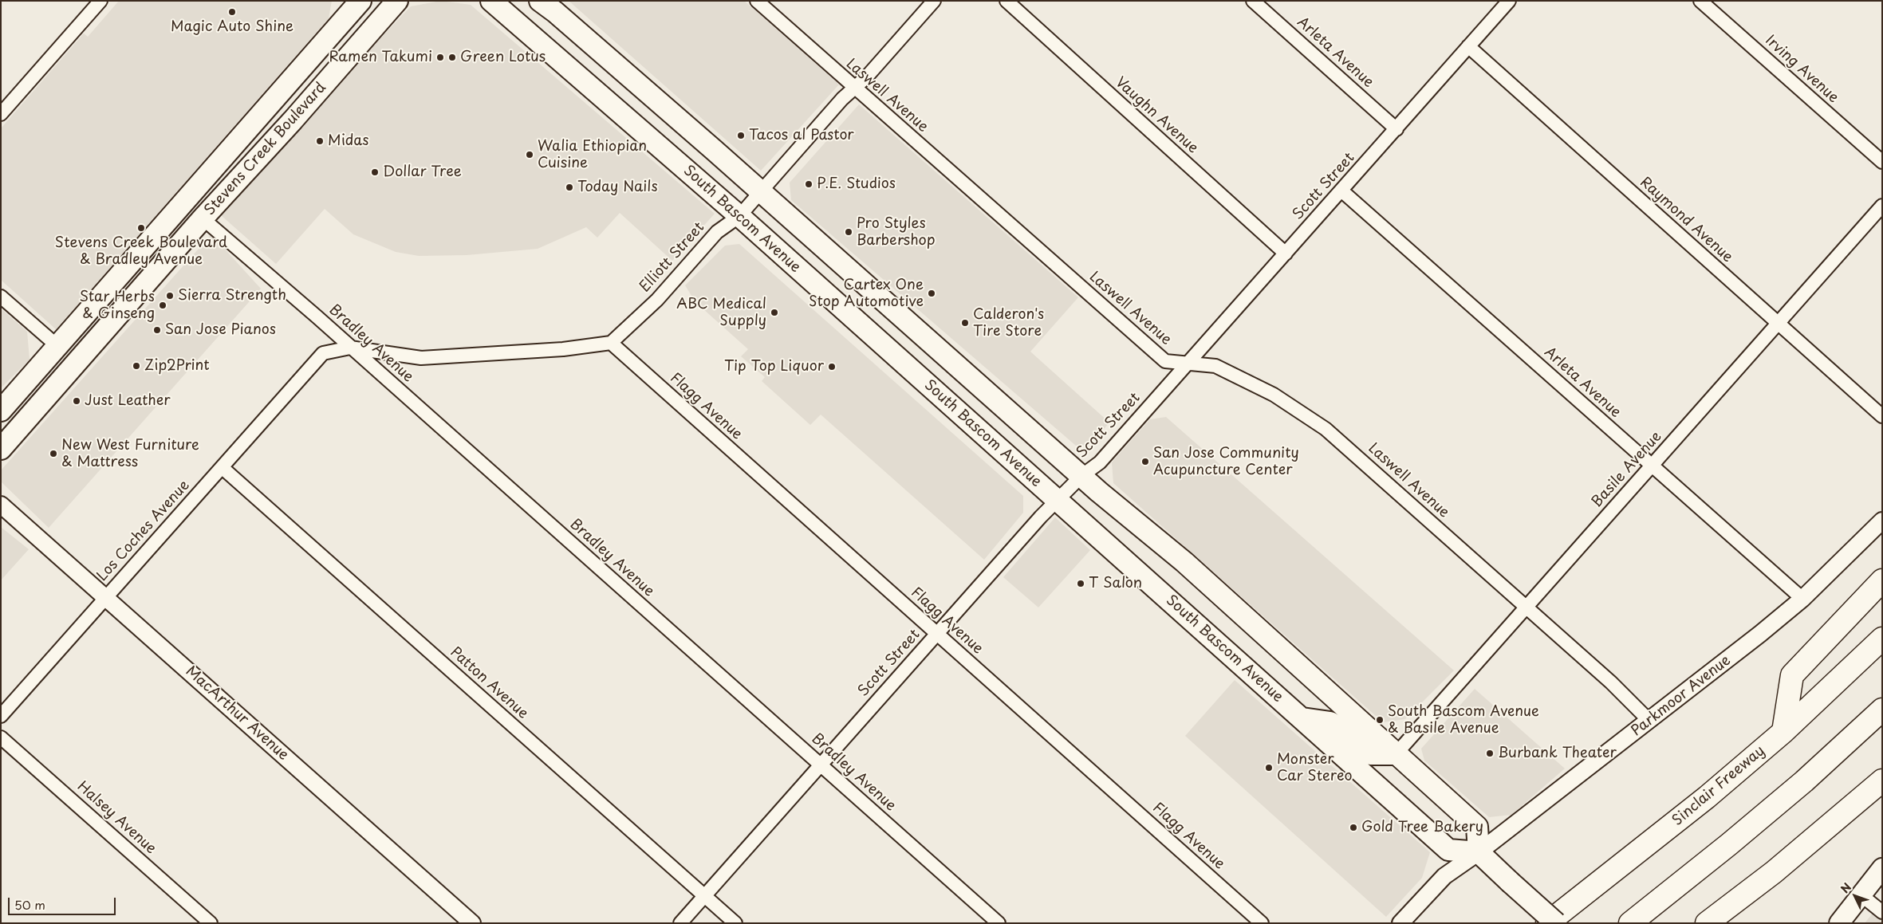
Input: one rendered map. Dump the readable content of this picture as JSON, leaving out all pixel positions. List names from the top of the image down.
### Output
{
  "streets": {
    "highway": ["Sinclair Freeway"],
    "main road": ["Stevens Creek Boulevard", "South Bascom Avenue"],
    "street": [
      "Arleta Avenue",
      "Irving Avenue",
      "Laswell Avenue",
      "Vaughn Avenue",
      "Scott Street",
      "Raymond Avenue",
      "Elliott Street",
      "Bradley Avenue",
      "Flagg Avenue",
      "Basile Avenue",
      "Los Coches Avenue",
      "Patton Avenue",
      "Parkmoor Avenue",
      "MacArthur Avenue",
      "Halsey Avenue"
    ]
  },
  "crossings": [
    ["Arleta Avenue", "Scott Street"],
    ["Arleta Avenue", "Basile Avenue"],
    ["Arleta Avenue", "Parkmoor Avenue"],
    ["Laswell Avenue", "Scott Street"],
    ["Laswell Avenue", "Elliott Street"],
    ["Laswell Avenue", "Basile Avenue"],
    ["Laswell Avenue", "Parkmoor Avenue"],
    ["Vaughn Avenue", "Scott Street"],
    ["Stevens Creek Boulevard", "Bradley Avenue"],
    ["Scott Street", "South Bascom Avenue"],
    ["Scott Street", "Raymond Avenue"],
    ["Scott Street", "Bradley Avenue"],
    ["Scott Street", "Flagg Avenue"],
    ["Scott Street", "Patton Avenue"],
    ["South Bascom Avenue", "Elliott Street"],
    ["South Bascom Avenue", "Parkmoor Avenue"],
    ["Raymond Avenue", "Basile Avenue"],
    ["Elliott Street", "Flagg Avenue"],
    ["Bradley Avenue", "Los Coches Avenue"],
    ["Los Coches Avenue", "Patton Avenue"],
    ["Los Coches Avenue", "MacArthur Avenue"]
  ],
  "places": [
    "Magic Auto Shine",
    "Ramen Takumi",
    "Green Lotus",
    "Tacos al Pastor",
    "Midas",
    "Walia Ethiopian Cuisine",
    "Dollar Tree",
    "P.E. Studios",
    "Today Nails",
    "Stevens Creek Boulevard & Bradley Avenue",
    "Pro Styles Barbershop",
    "Cartex One Stop Automotive",
    "Sierra Strength",
    "Star Herbs & Ginseng",
    "ABC Medical Supply",
    "Calderon's Tire Store",
    "San Jose Pianos",
    "Zip2Print",
    "Tip Top Liquor",
    "Just Leather",
    "New West Furniture & Mattress",
    "San Jose Community Acupuncture Center",
    "T Salon",
    "South Bascom Avenue & Basile Avenue",
    "Burbank Theater",
    "Monster Car Stereo",
    "Gold Tree Bakery"
  ],
  "scale_bar": "50 m",
  "north": "top left"
}
